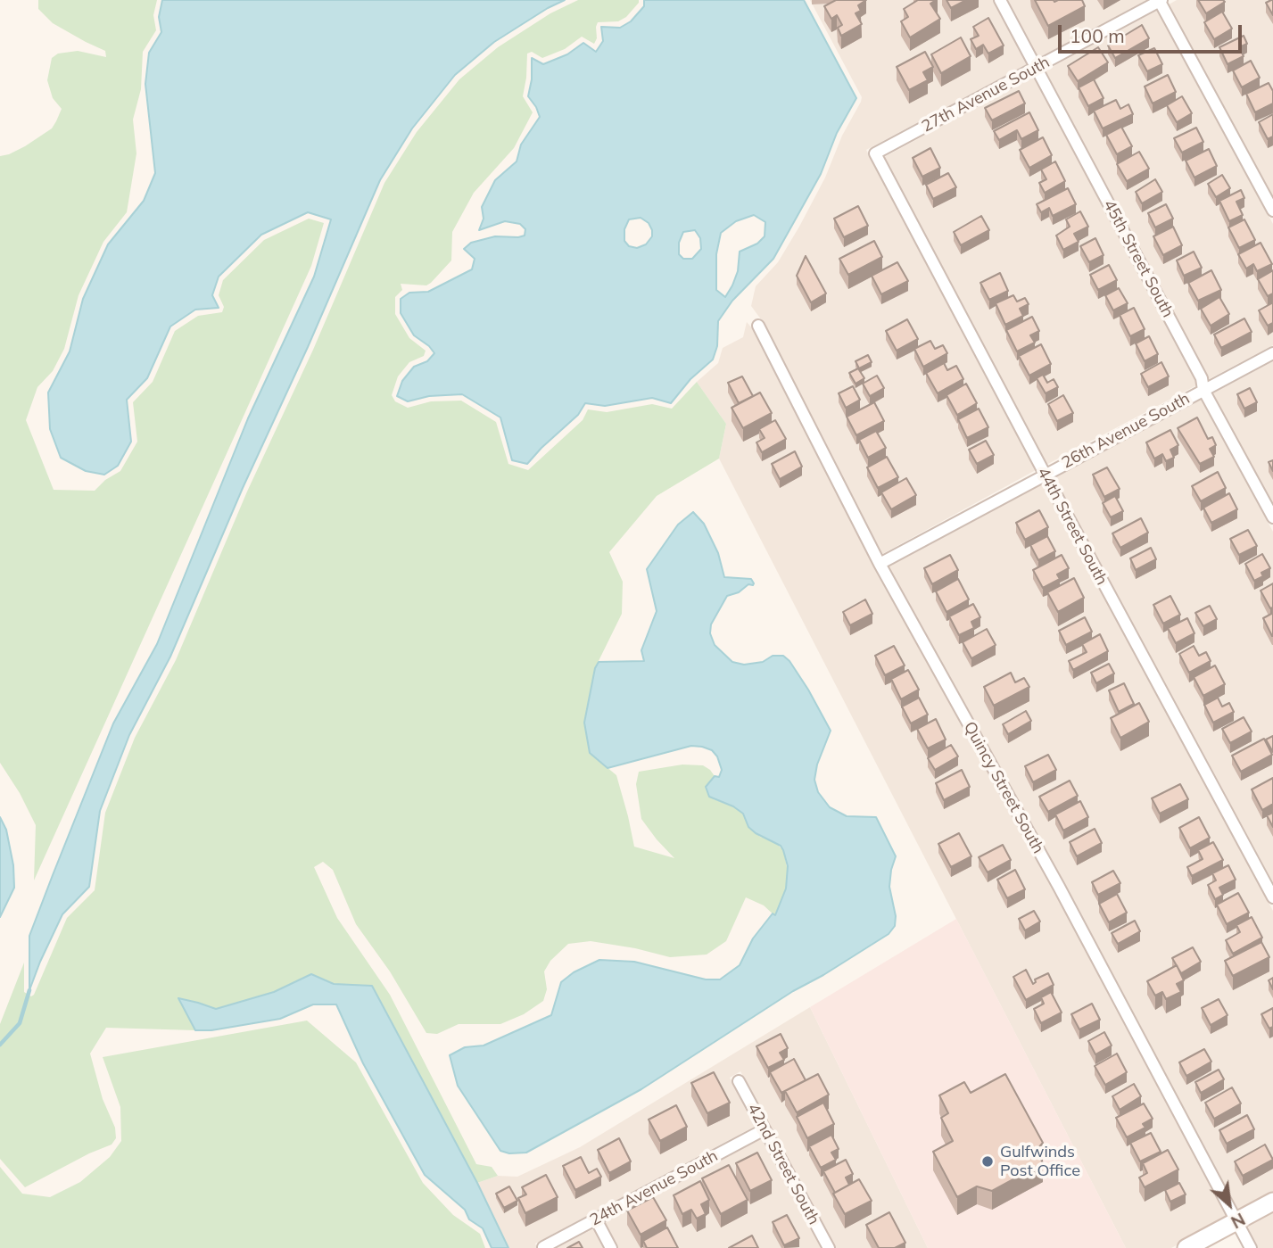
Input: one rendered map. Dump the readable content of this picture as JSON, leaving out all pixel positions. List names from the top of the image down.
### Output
{
  "streets": {
    "street": [
      "27th Avenue South",
      "45th Street South",
      "26th Avenue South",
      "44th Street South",
      "Quincy Street South",
      "42nd Street South",
      "24th Avenue South"
    ]
  },
  "crossings": [
    ["27th Avenue South", "45th Street South"],
    ["27th Avenue South", "44th Street South"],
    ["45th Street South", "26th Avenue South"],
    ["26th Avenue South", "44th Street South"],
    ["26th Avenue South", "Quincy Street South"],
    ["42nd Street South", "24th Avenue South"]
  ],
  "places": ["Gulfwinds Post Office"],
  "scale_bar": "100 m",
  "north": "bottom right"
}
